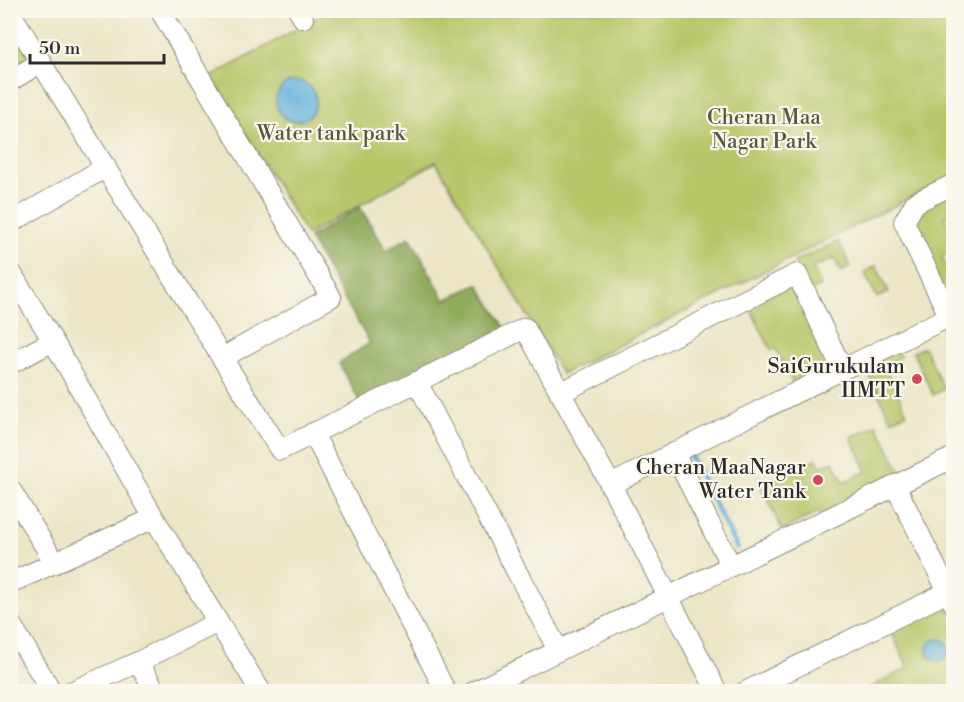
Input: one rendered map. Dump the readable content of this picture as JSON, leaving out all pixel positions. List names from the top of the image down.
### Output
{
  "parks": ["Cheran Maa Nagar Park", "Water tank park"],
  "places": ["SaiGurukulam IIMTT", "Cheran MaaNagar Water Tank"],
  "scale_bar": "50 m"
}
